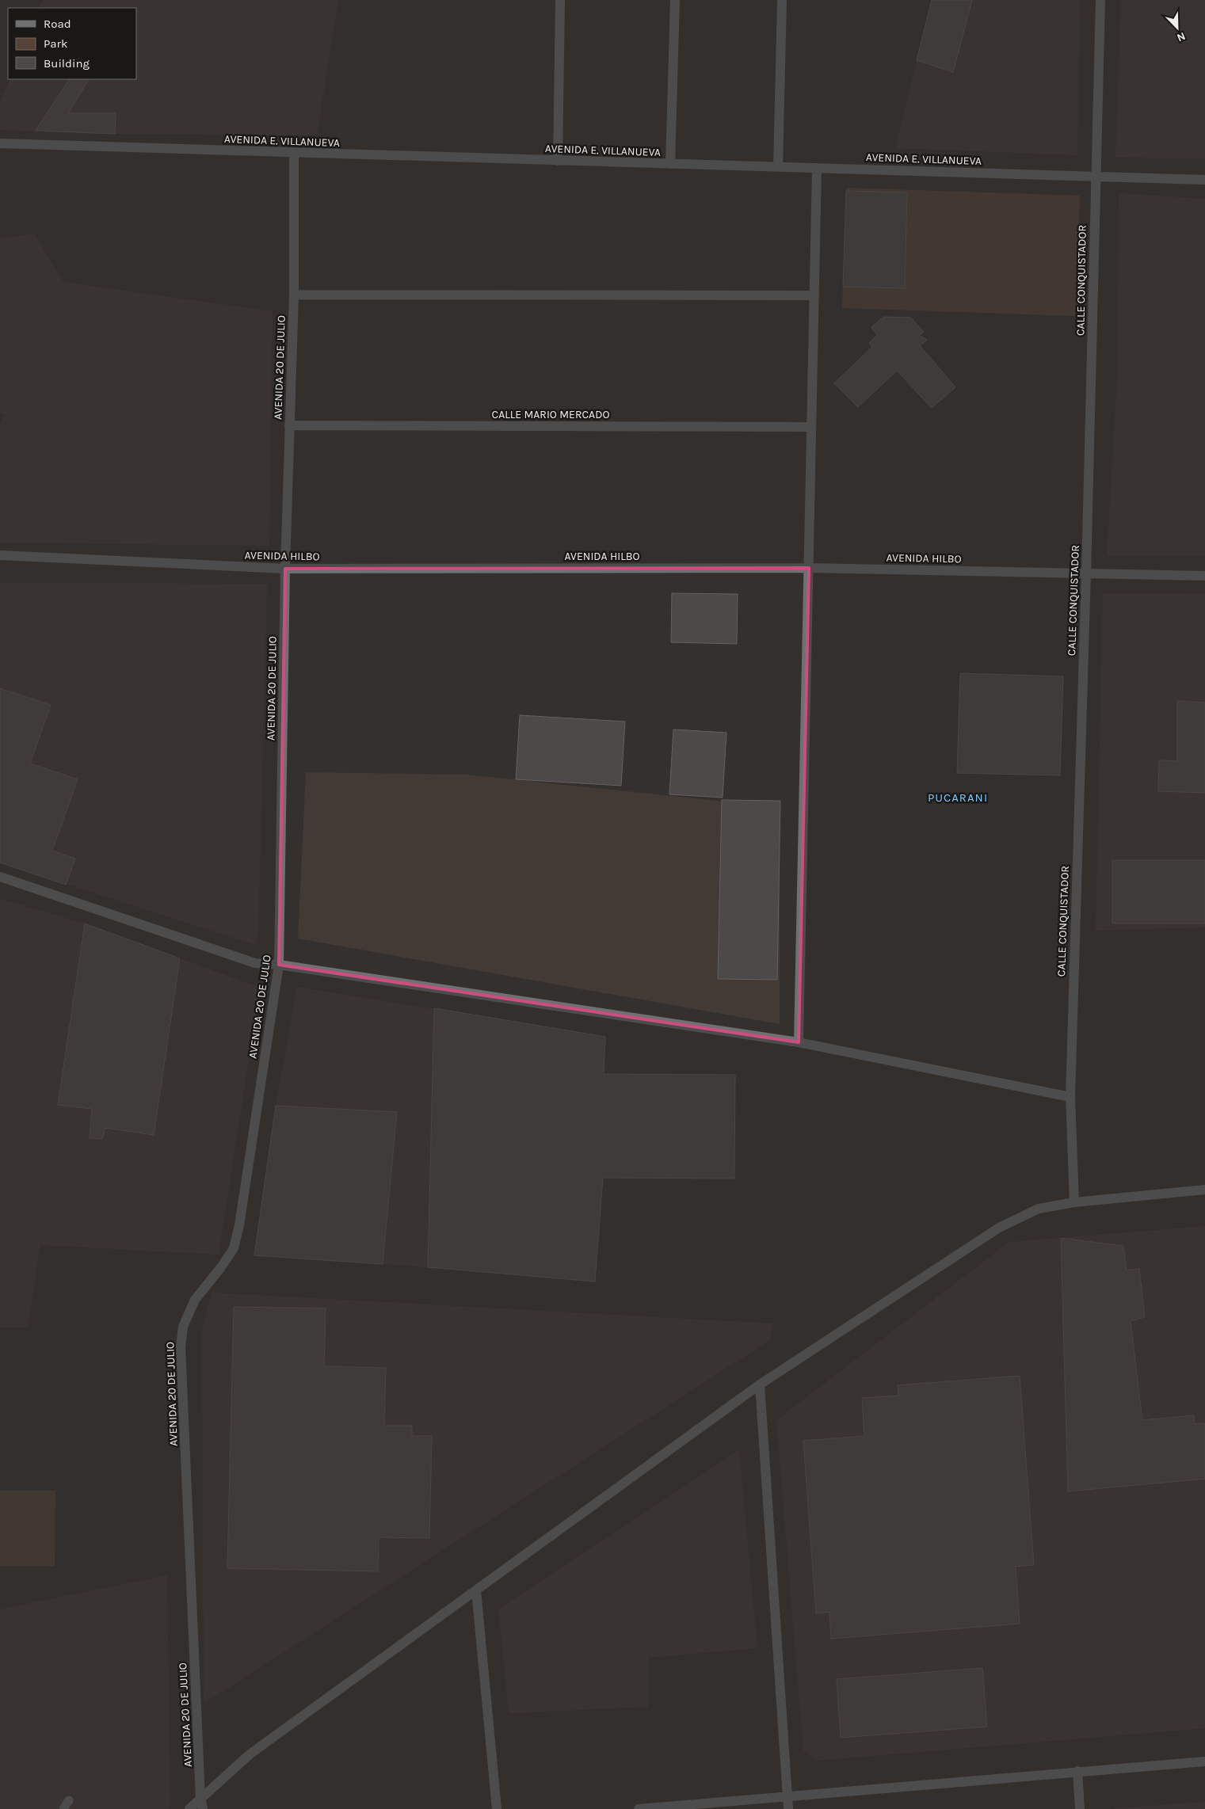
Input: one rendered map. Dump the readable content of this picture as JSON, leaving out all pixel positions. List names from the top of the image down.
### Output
{
  "streets": {
    "street": [
      "AVENIDA E. VILLANUEVA",
      "CALLE CONQUISTADOR",
      "AVENIDA 20 DE JULIO",
      "CALLE MARIO MERCADO",
      "AVENIDA HILBO"
    ]
  },
  "crossings": [
    ["AVENIDA E. VILLANUEVA", "CALLE CONQUISTADOR"],
    ["AVENIDA E. VILLANUEVA", "AVENIDA 20 DE JULIO"],
    ["CALLE CONQUISTADOR", "AVENIDA HILBO"],
    ["AVENIDA 20 DE JULIO", "CALLE MARIO MERCADO"],
    ["AVENIDA 20 DE JULIO", "AVENIDA HILBO"]
  ],
  "districts": ["PUCARANI"],
  "legend": ["Road", "Park", "Building"],
  "north": "bottom right"
}
